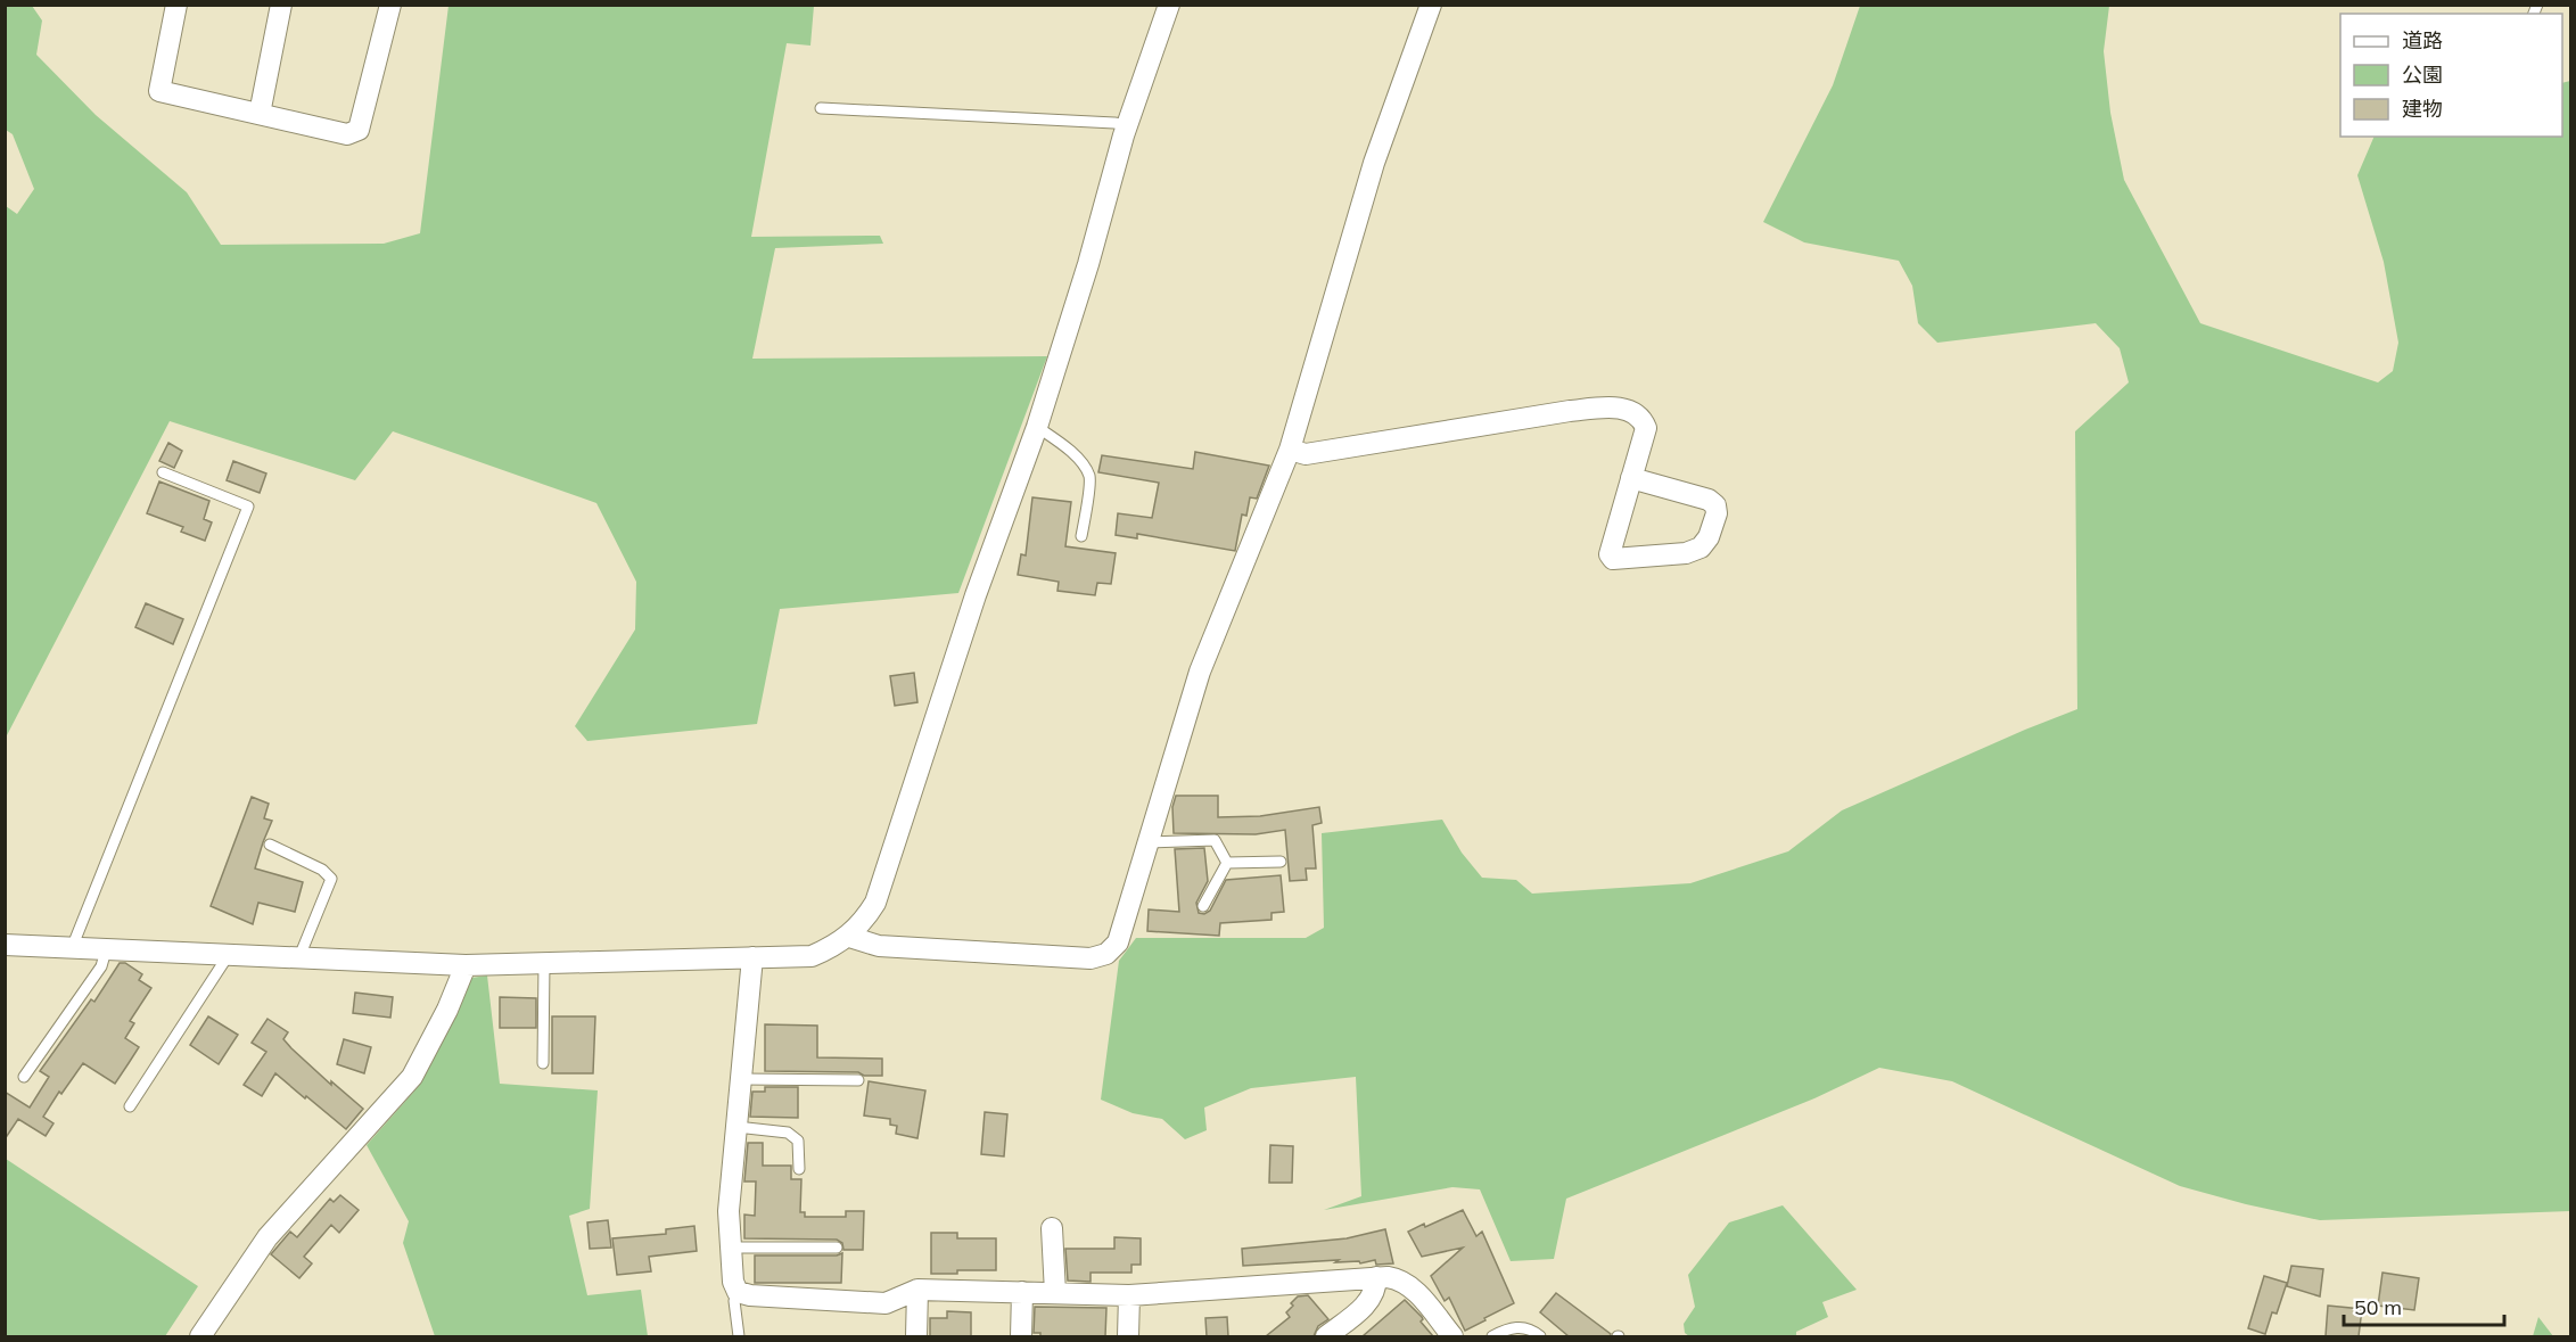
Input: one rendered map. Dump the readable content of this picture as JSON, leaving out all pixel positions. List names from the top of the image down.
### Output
{
  "legend": ["道路", "公園", "建物"],
  "scale_bar": "50 m"
}
